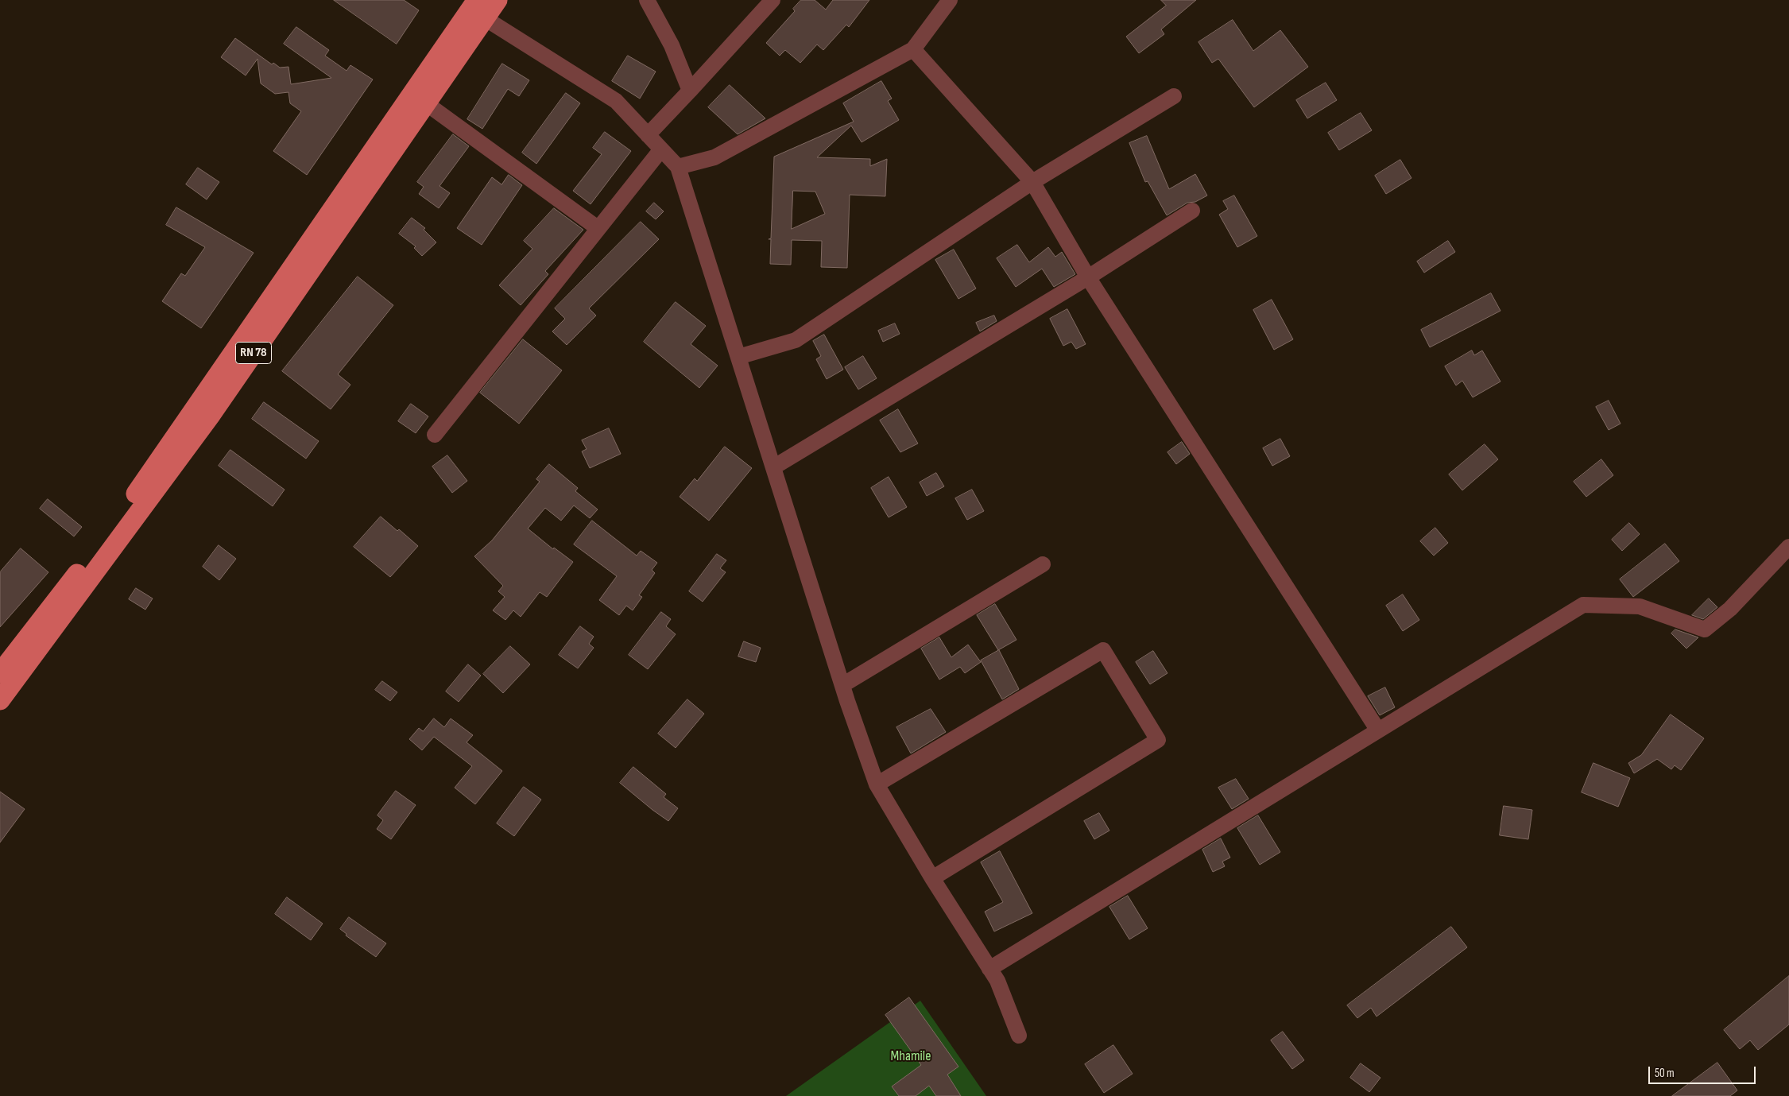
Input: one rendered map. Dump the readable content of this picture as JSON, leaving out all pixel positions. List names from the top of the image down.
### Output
{
  "streets": {
    "main road": ["RN 78"]
  },
  "parks": ["Mhamile"],
  "scale_bar": "50 m"
}
